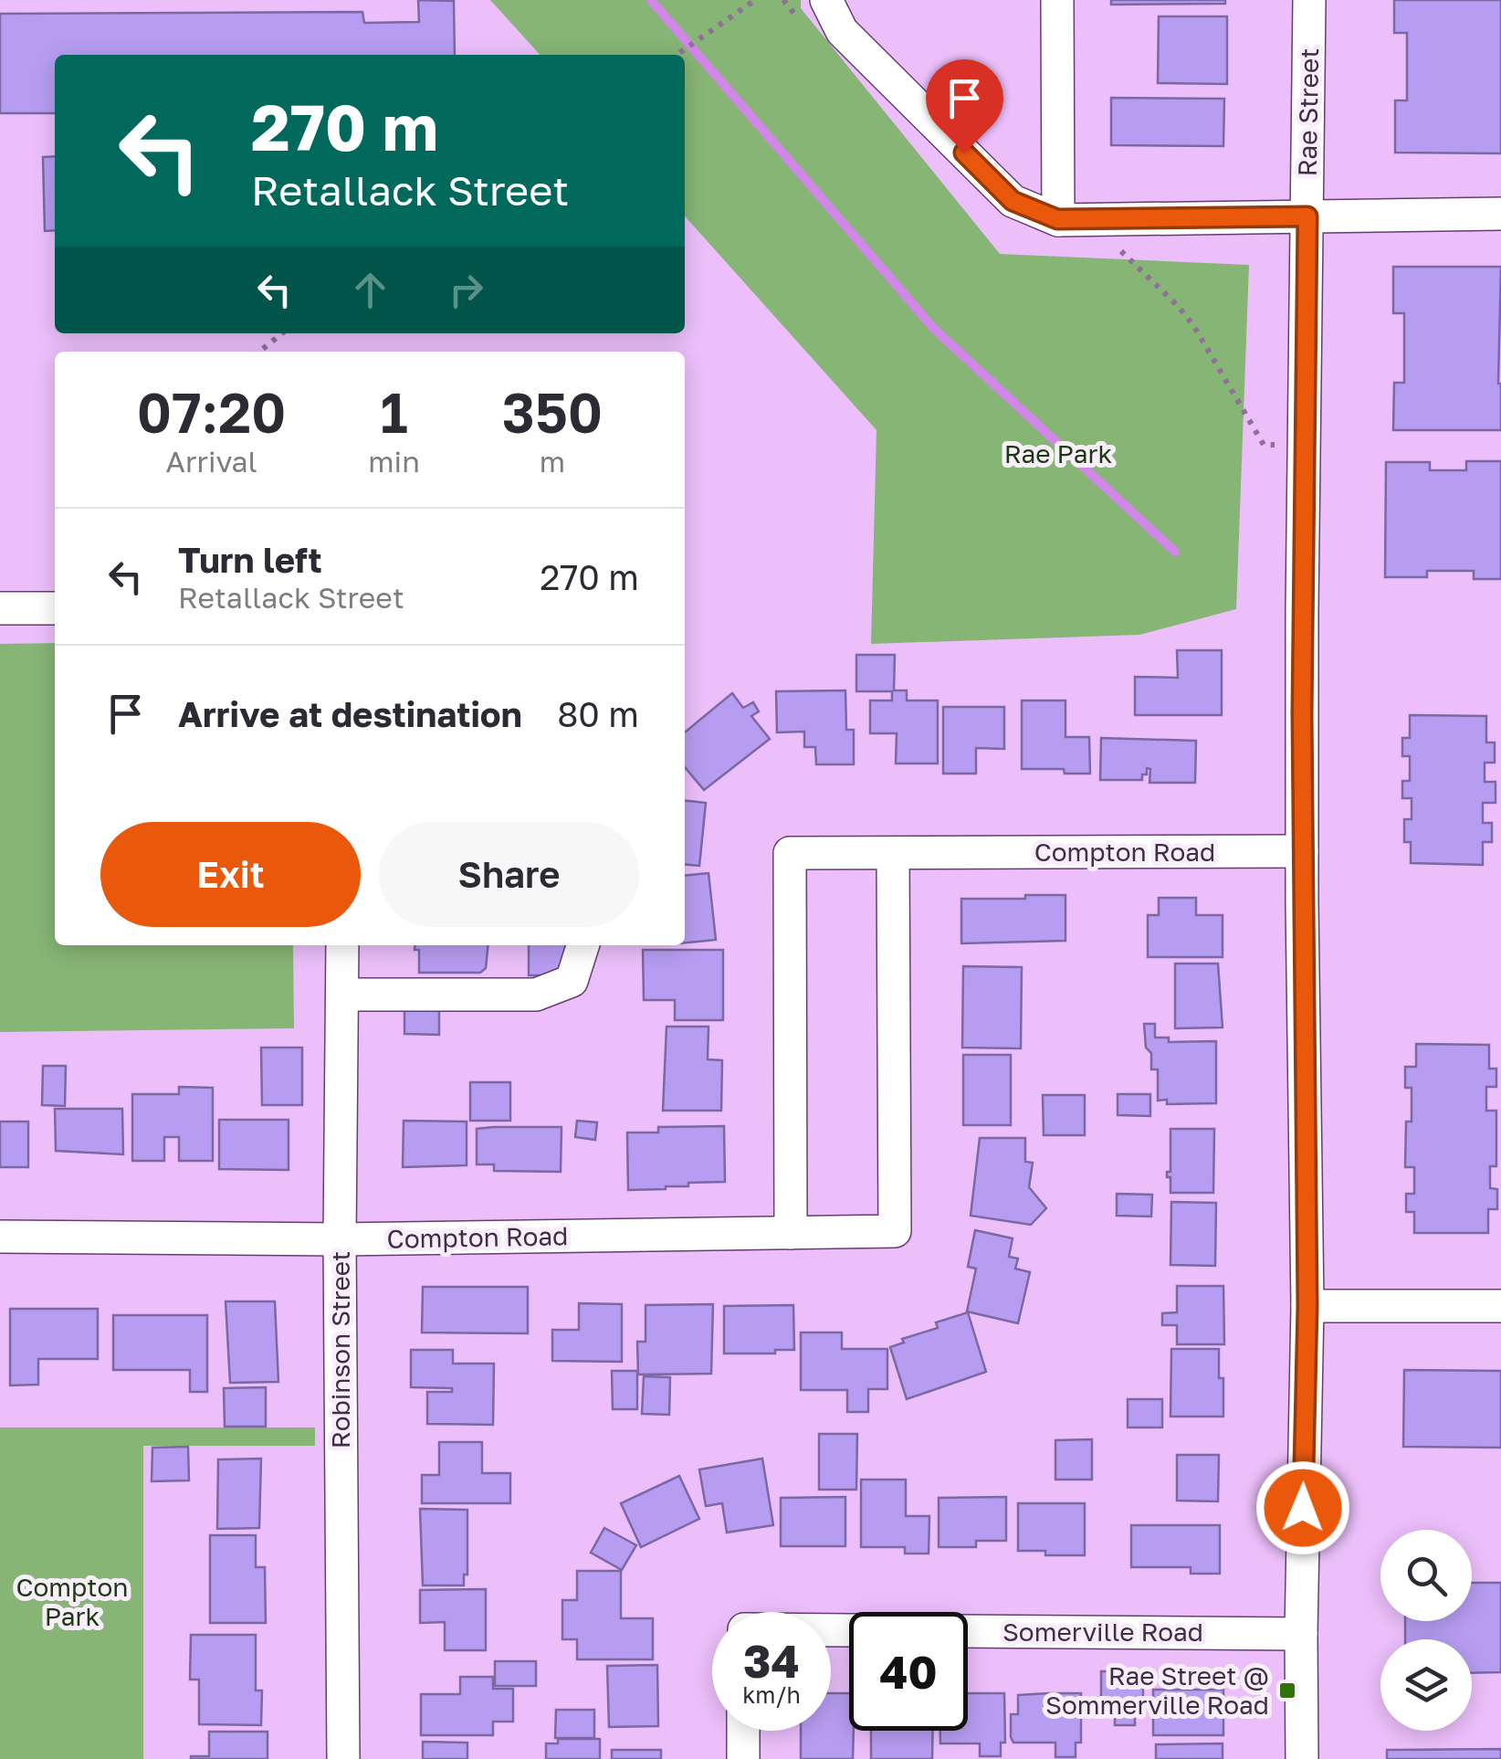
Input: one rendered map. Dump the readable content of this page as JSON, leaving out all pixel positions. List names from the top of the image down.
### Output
{
  "streets": {
    "street": [
      "Rae Street",
      "Compton Road",
      "Robinson Street",
      "Somerville Road"
    ]
  },
  "crossings": [
    ["Rae Street", "Compton Road"],
    ["Rae Street", "Somerville Road"],
    ["Compton Road", "Robinson Street"]
  ],
  "parks": ["Rae Park", "Compton Park"],
  "places": {
    "transit": ["Rae Street @ Sommerville Road"]
  },
  "page": {
    "turn": ["270 m", "Retallack Street"],
    "eta": [
      "07:20",
      "Arrival",
      "1",
      "min",
      "350",
      "m"
    ],
    "list": [
      {
        "name": "Turn left",
        "note": "Retallack Street",
        "value": "270 m"
      },
      {
        "name": "Arrive at destination",
        "value": "80 m"
      }
    ],
    "buttons": ["Exit", "Share"],
    "speed": "34 km/h",
    "limit": "40"
  }
}
